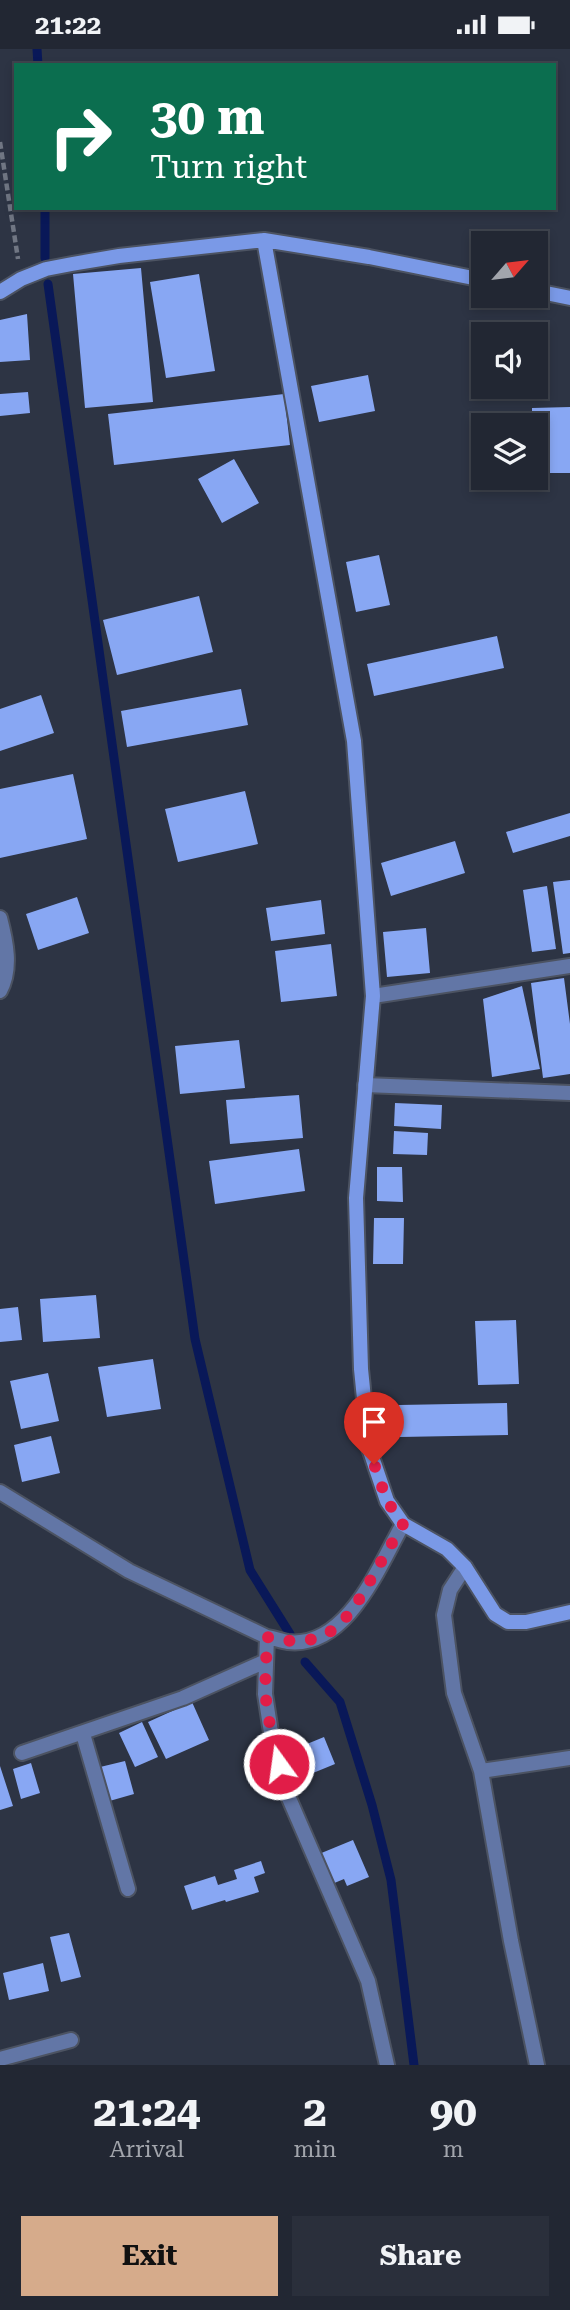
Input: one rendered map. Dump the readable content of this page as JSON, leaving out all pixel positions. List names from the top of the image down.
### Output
{
  "north": "top right",
  "page": {
    "status": "21:22",
    "turn": ["30 m", "Turn right"],
    "eta": [
      "21:24",
      "Arrival",
      "2",
      "min",
      "90",
      "m"
    ],
    "buttons": ["Exit", "Share"]
  }
}
